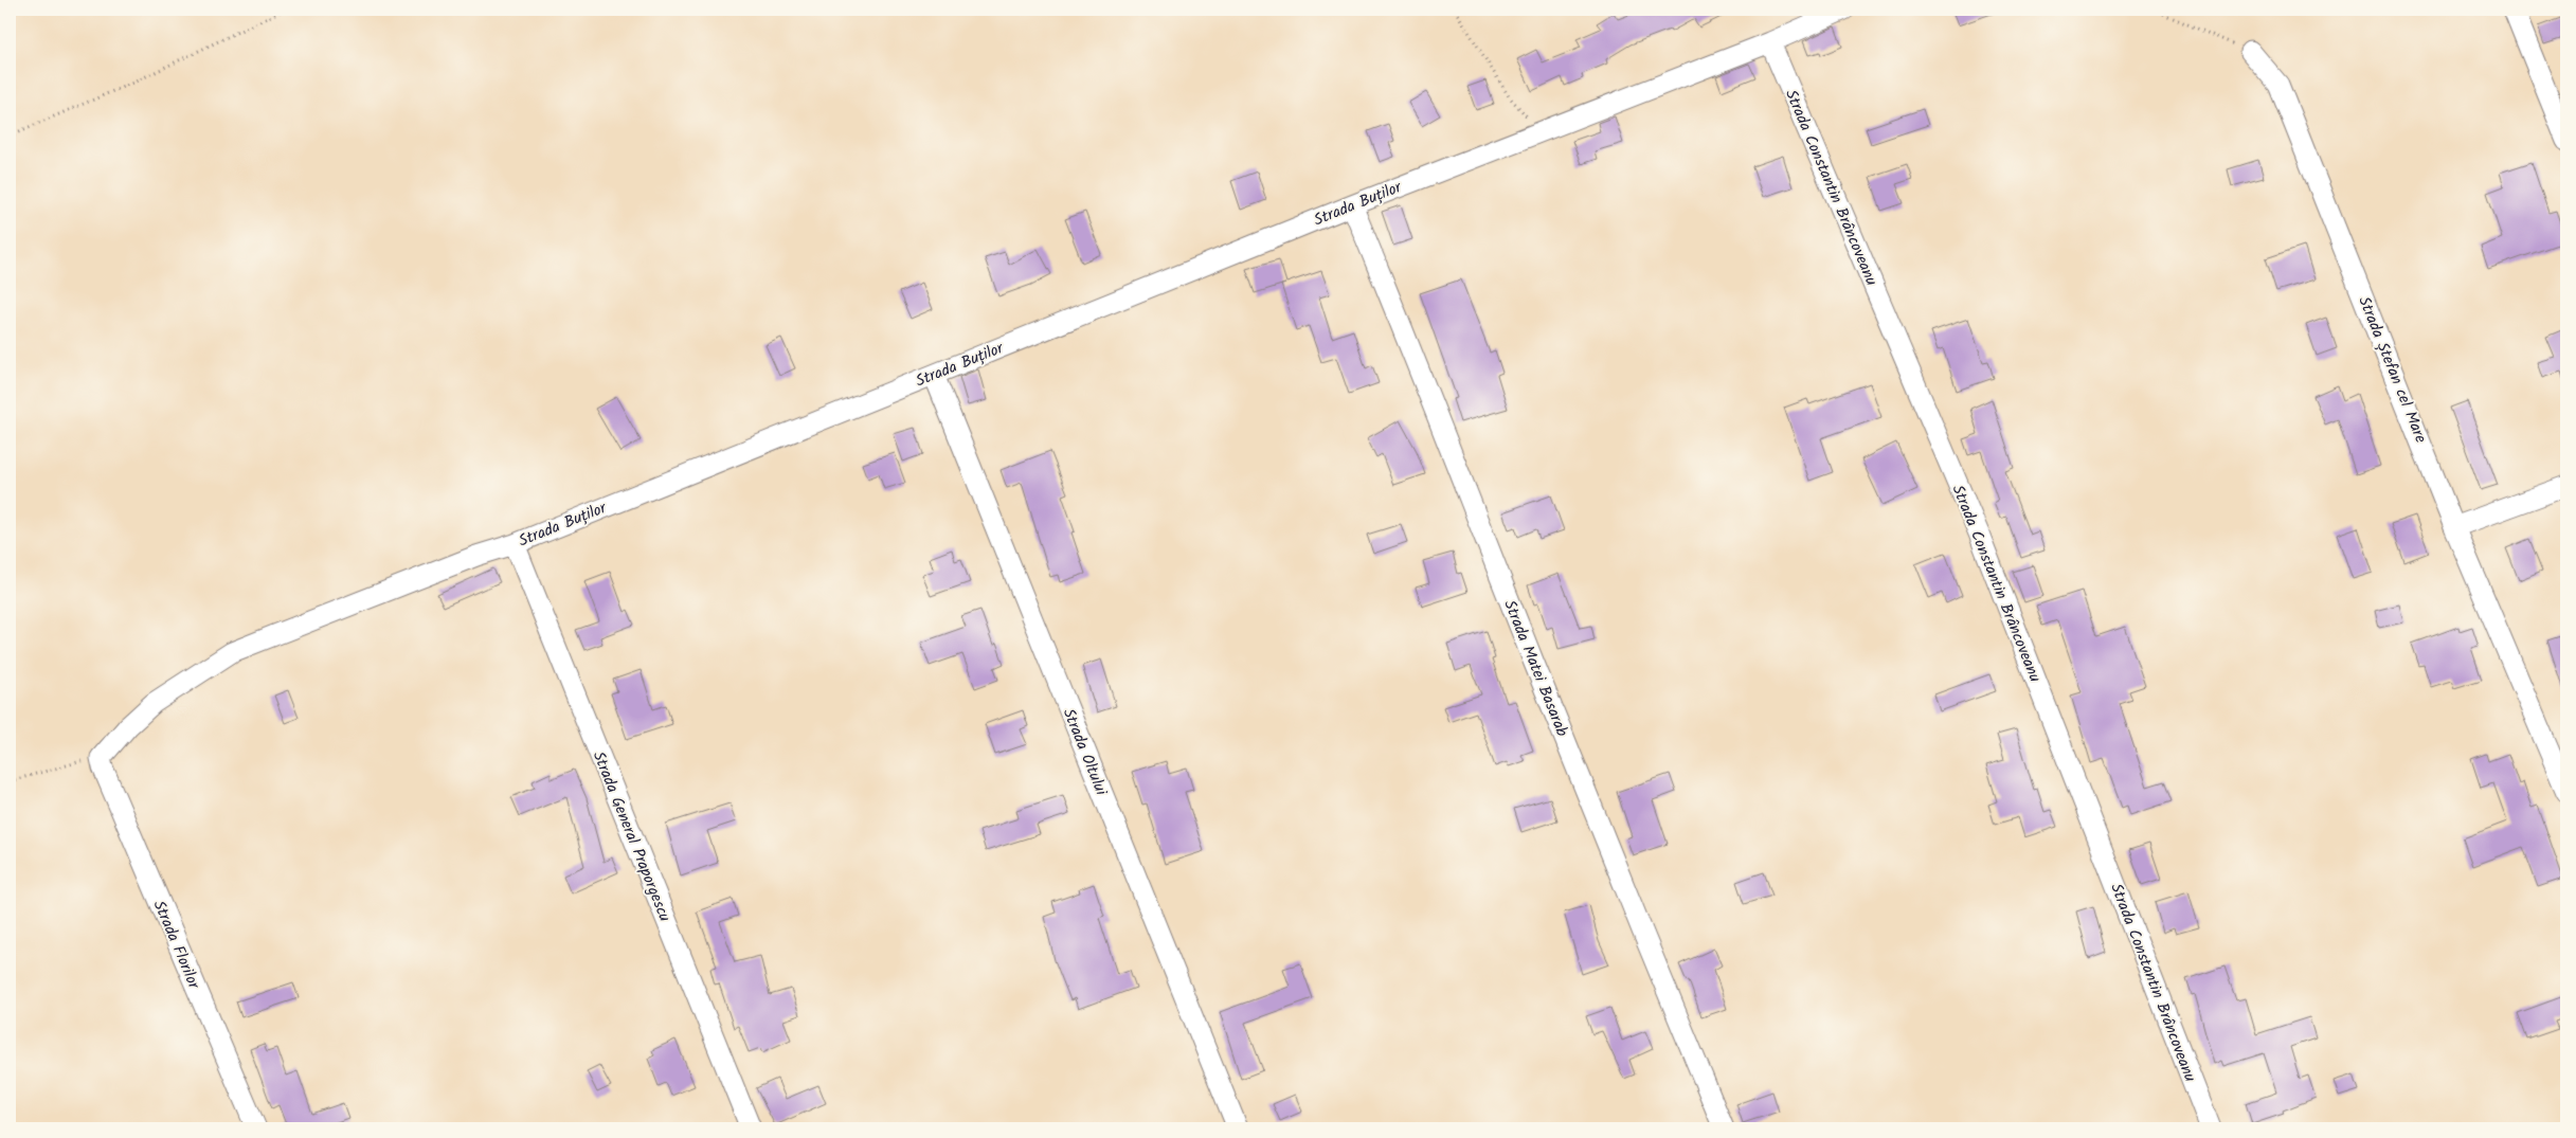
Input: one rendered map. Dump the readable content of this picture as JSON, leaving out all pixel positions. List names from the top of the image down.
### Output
{
  "streets": {
    "street": [
      "Strada Constantin Brâncoveanu",
      "Strada Buților",
      "Strada Ștefan cel Mare",
      "Strada Matei Basarab",
      "Strada Oltului",
      "Strada General Praporgescu",
      "Strada Florilor"
    ]
  },
  "crossings": [
    ["Strada Constantin Brâncoveanu", "Strada Buților"],
    ["Strada Buților", "Strada Matei Basarab"],
    ["Strada Buților", "Strada Oltului"],
    ["Strada Buților", "Strada General Praporgescu"],
    ["Strada Buților", "Strada Florilor"]
  ]
}
